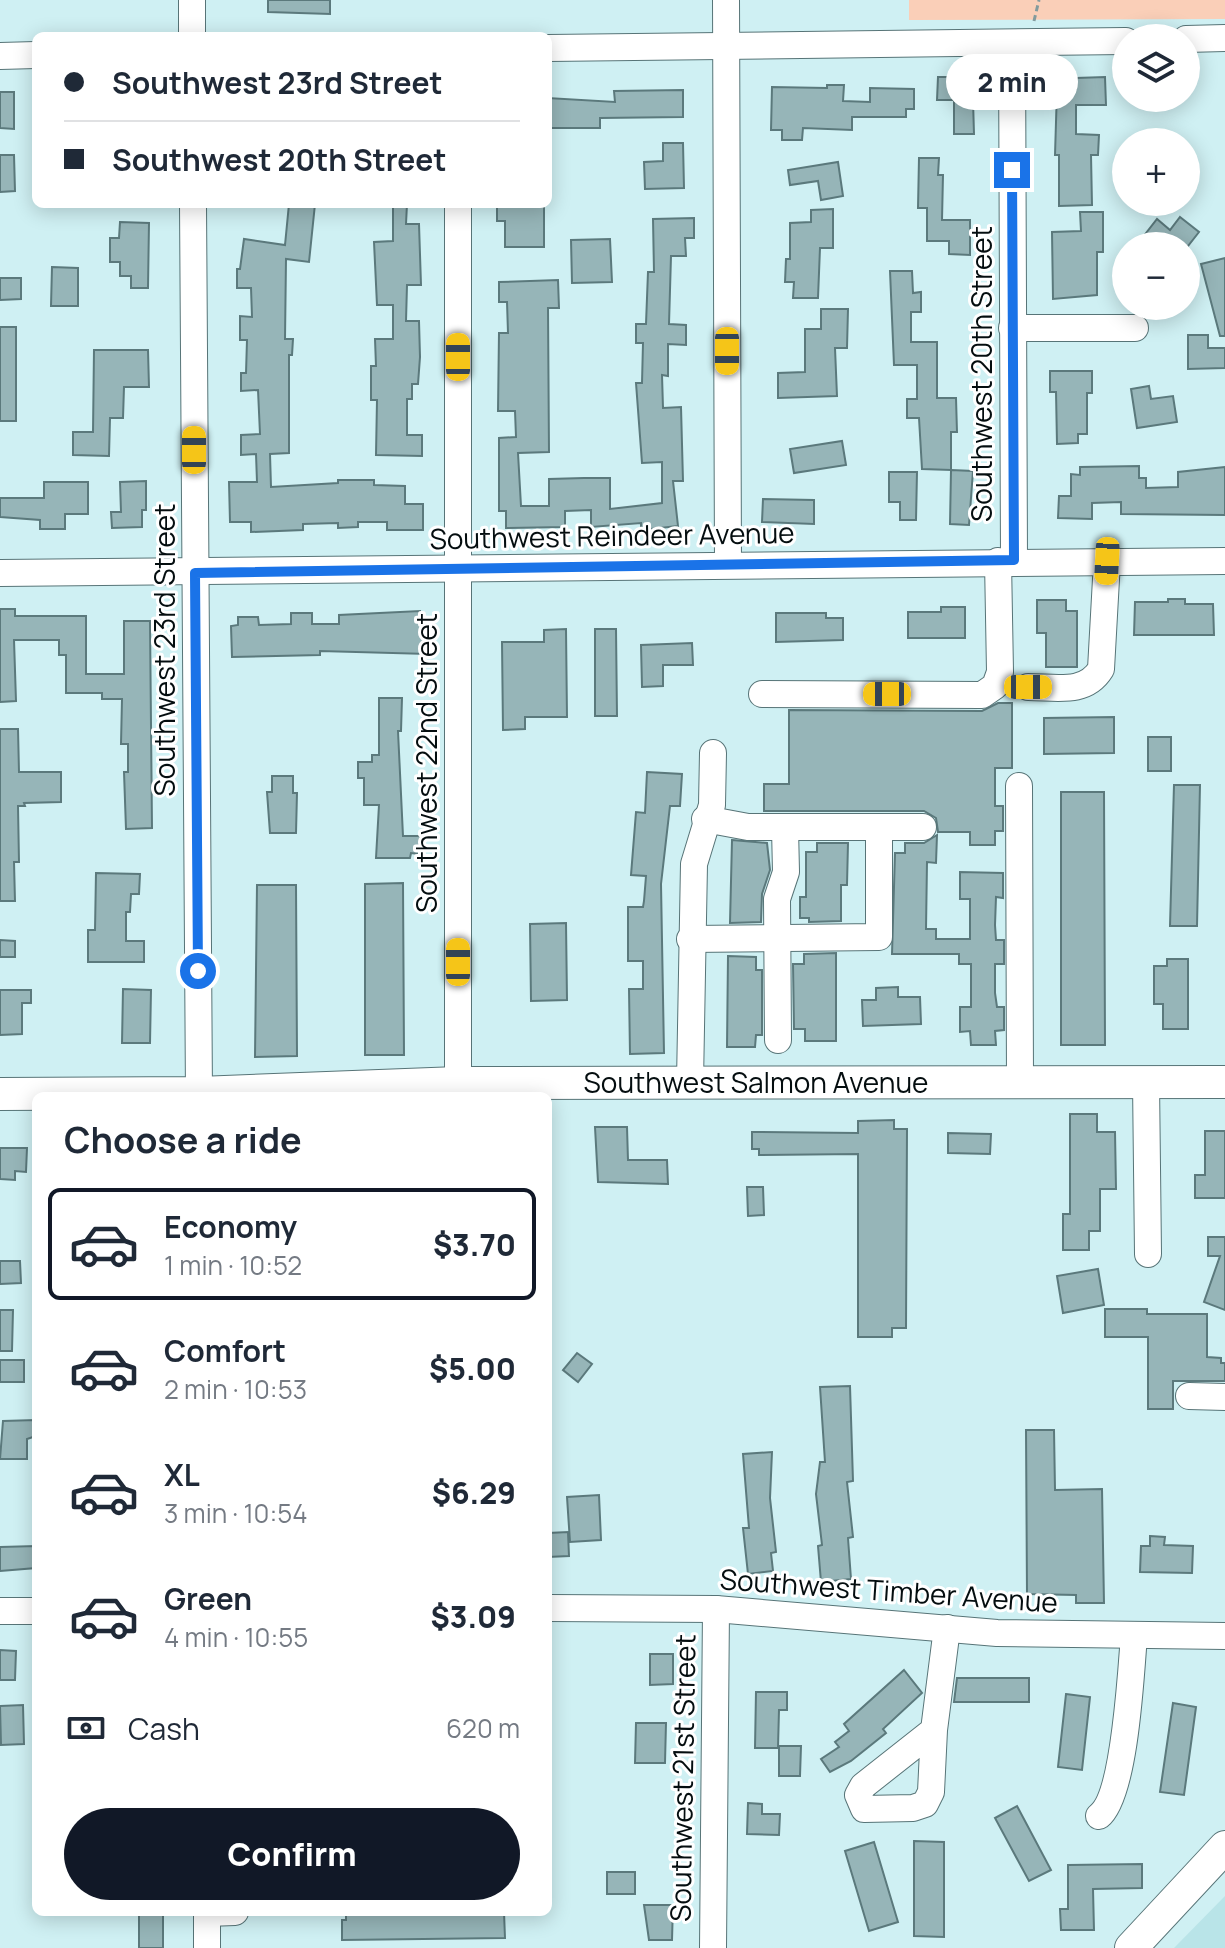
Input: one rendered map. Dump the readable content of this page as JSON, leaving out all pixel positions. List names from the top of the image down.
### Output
{
  "streets": {
    "main road": ["Southwest Salmon Avenue"],
    "street": [
      "Southwest 20th Street",
      "Southwest Reindeer Avenue",
      "Southwest 23rd Street",
      "Southwest 22nd Street",
      "Southwest Timber Avenue",
      "Southwest 21st Street"
    ]
  },
  "crossings": [
    ["Southwest 20th Street", "Southwest Reindeer Avenue"],
    ["Southwest Reindeer Avenue", "Southwest 23rd Street"],
    ["Southwest Reindeer Avenue", "Southwest 22nd Street"],
    ["Southwest 22nd Street", "Southwest Salmon Avenue"],
    ["Southwest Timber Avenue", "Southwest 21st Street"]
  ],
  "page": {
    "map_buttons": ["+", "−"],
    "banner": ["Southwest 23rd Street", "Southwest 20th Street"],
    "bubble": "2 min",
    "heading": "Choose a ride",
    "list": [
      {
        "name": "Economy",
        "note": "1 min · 10:52",
        "value": "$3.70"
      },
      {
        "name": "Comfort",
        "note": "2 min · 10:53",
        "value": "$5.00"
      },
      {
        "name": "XL",
        "note": "3 min · 10:54",
        "value": "$6.29"
      },
      {
        "name": "Green",
        "note": "4 min · 10:55",
        "value": "$3.09"
      }
    ],
    "pay": ["Cash", "620 m"],
    "buttons": "Confirm"
  }
}
